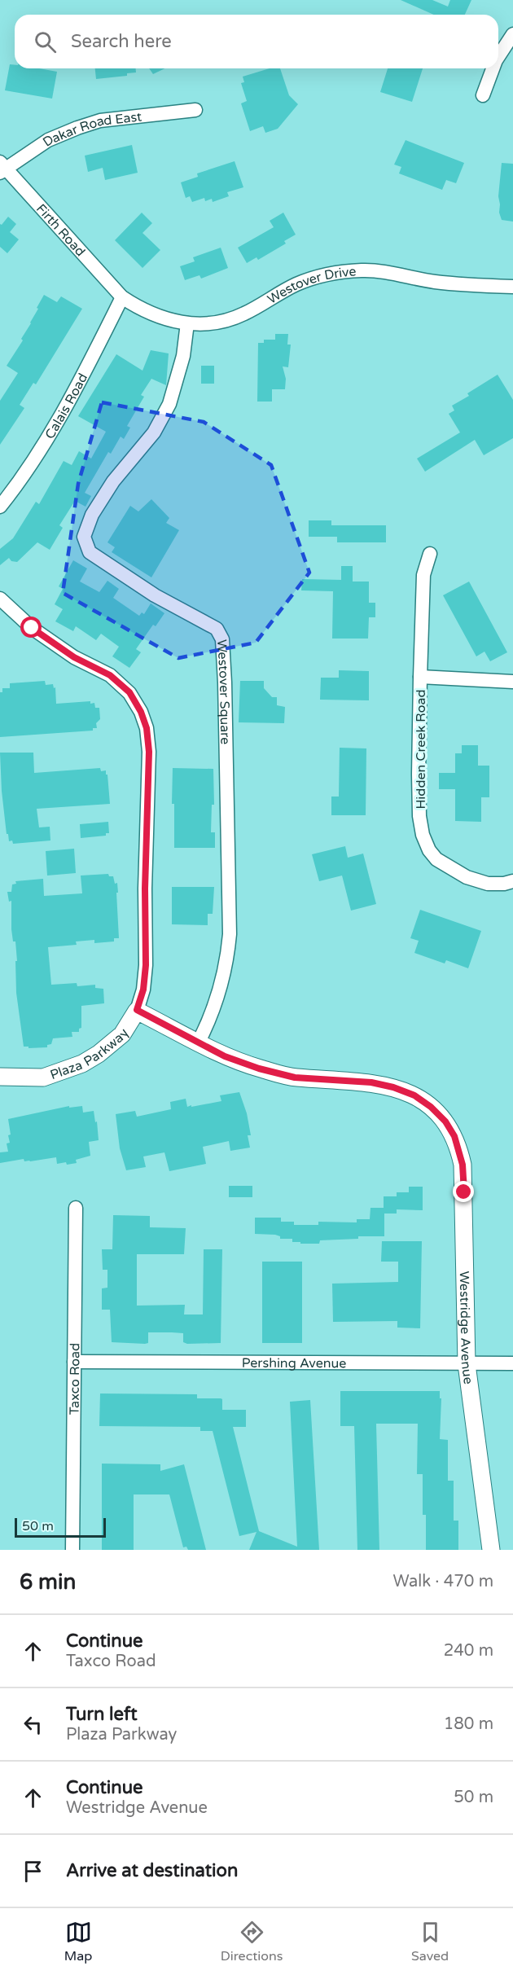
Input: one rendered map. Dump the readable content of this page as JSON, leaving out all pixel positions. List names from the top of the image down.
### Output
{
  "streets": {
    "street": [
      "Dakar Road East",
      "Firth Road",
      "Westover Drive",
      "Calais Road",
      "Westover Square",
      "Hidden Creek Road",
      "Plaza Parkway",
      "Westridge Avenue",
      "Pershing Avenue",
      "Taxco Road"
    ]
  },
  "crossings": [
    ["Dakar Road East", "Firth Road"],
    ["Firth Road", "Westover Drive"],
    ["Firth Road", "Calais Road"],
    ["Westover Drive", "Calais Road"],
    ["Westover Drive", "Westover Square"],
    ["Westover Square", "Plaza Parkway"],
    ["Plaza Parkway", "Westridge Avenue"],
    ["Westridge Avenue", "Pershing Avenue"],
    ["Pershing Avenue", "Taxco Road"]
  ],
  "scale_bar": "50 m",
  "page": {
    "search": "Search here",
    "scale": "50 m",
    "heading": ["6 min", "Walk · 470 m"],
    "list": [
      ["Continue", "Taxco Road", "240 m"],
      ["Turn left", "Plaza Parkway", "180 m"],
      ["Continue", "Westridge Avenue", "50 m"],
      "Arrive at destination"
    ],
    "nav": ["Map", "Directions", "Saved"]
  }
}
